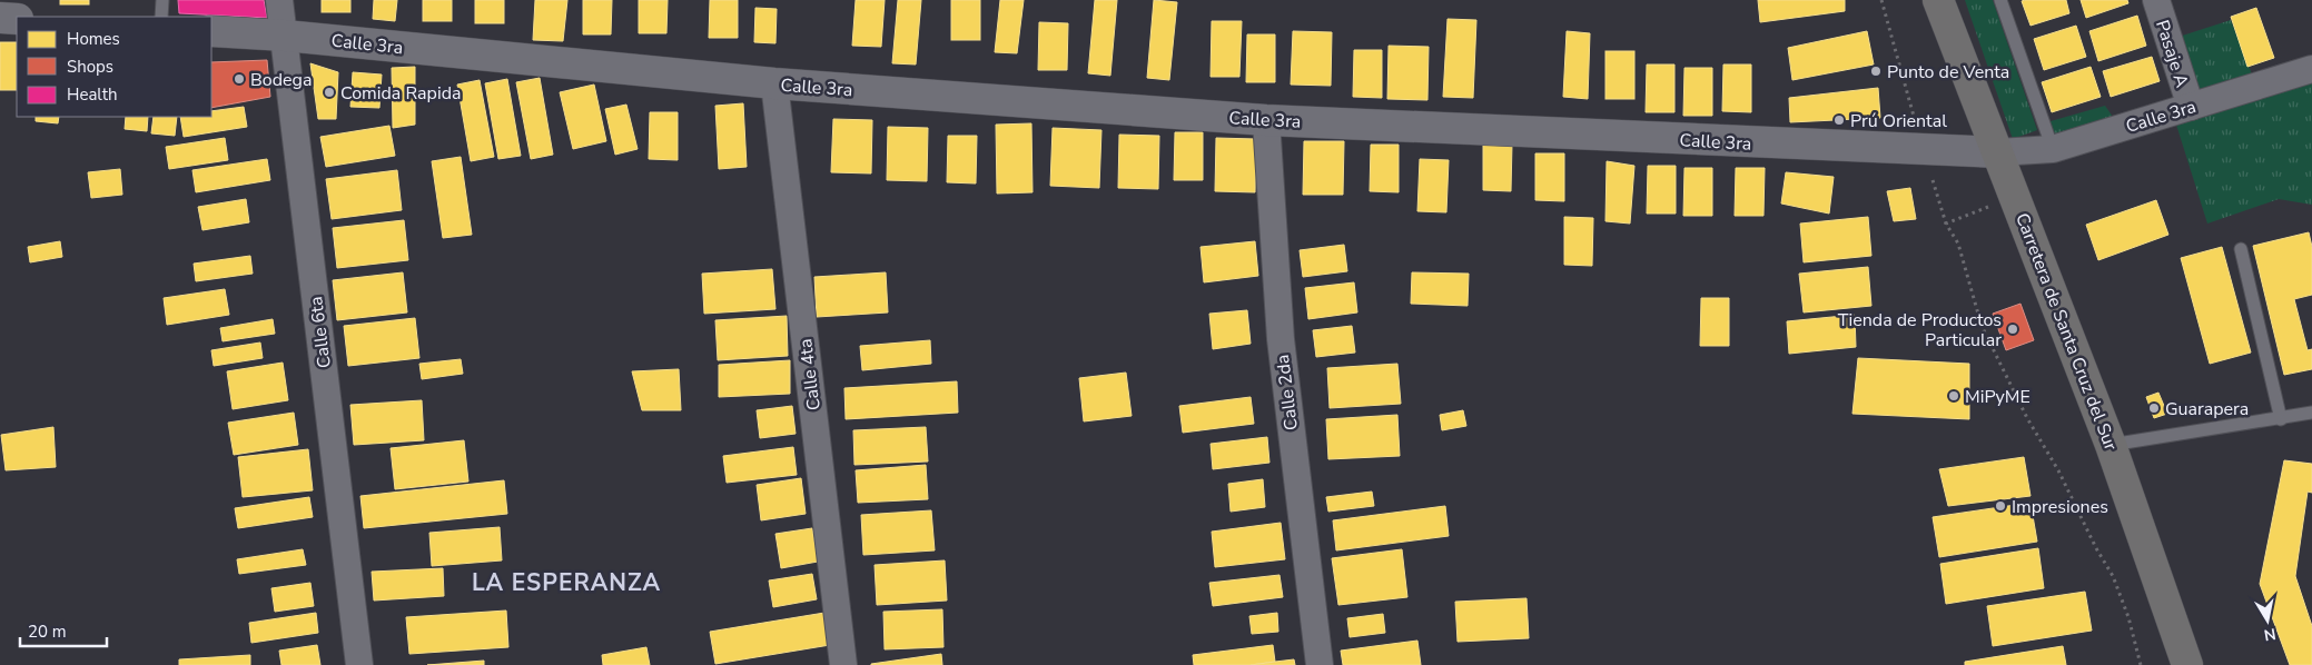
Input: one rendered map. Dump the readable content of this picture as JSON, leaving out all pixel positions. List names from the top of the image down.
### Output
{
  "streets": {
    "main road": ["Carretera de Santa Cruz del Sur"],
    "street": [
      "Calle 3ra",
      "Pasaje A",
      "Calle 6ta",
      "Calle 4ta",
      "Calle 2da"
    ]
  },
  "crossings": [
    ["Calle 3ra", "Pasaje A"],
    ["Calle 3ra", "Carretera de Santa Cruz del Sur"],
    ["Calle 3ra", "Calle 6ta"],
    ["Calle 3ra", "Calle 4ta"],
    ["Calle 3ra", "Calle 2da"]
  ],
  "districts": ["LA ESPERANZA"],
  "places": [
    "Punto de Venta",
    "Bodega",
    "Comida Rapida",
    "Prú Oriental",
    "Tienda de Productos Particular",
    "MiPyME",
    "Guarapera",
    "Impresiones"
  ],
  "legend": ["Homes", "Shops", "Health"],
  "scale_bar": "20 m",
  "north": "bottom"
}
